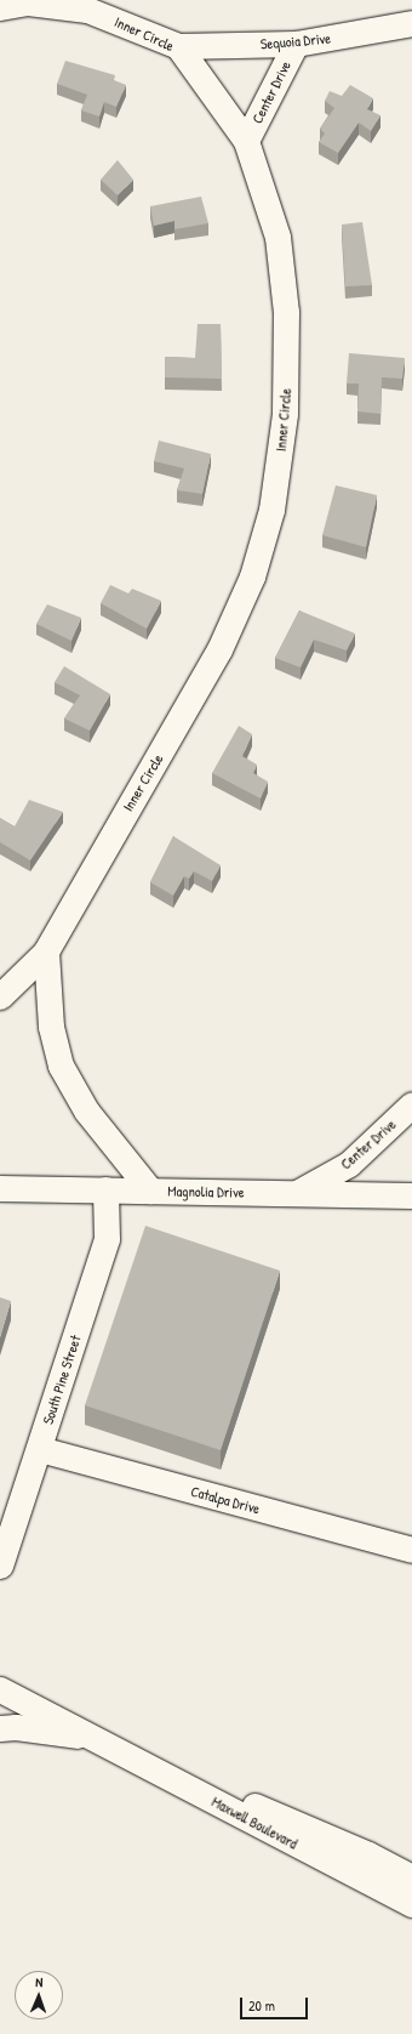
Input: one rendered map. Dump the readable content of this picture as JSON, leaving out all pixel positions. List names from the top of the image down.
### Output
{
  "streets": {
    "street": [
      "Inner Circle",
      "Sequoia Drive",
      "Center Drive",
      "Magnolia Drive",
      "South Pine Street",
      "Catalpa Drive",
      "Maxwell Boulevard"
    ]
  },
  "crossings": [
    ["Inner Circle", "Sequoia Drive"],
    ["Inner Circle", "Center Drive"],
    ["Sequoia Drive", "Center Drive"],
    ["Center Drive", "Magnolia Drive"],
    ["Magnolia Drive", "South Pine Street"],
    ["South Pine Street", "Catalpa Drive"]
  ],
  "scale_bar": "20 m",
  "north": "top"
}
